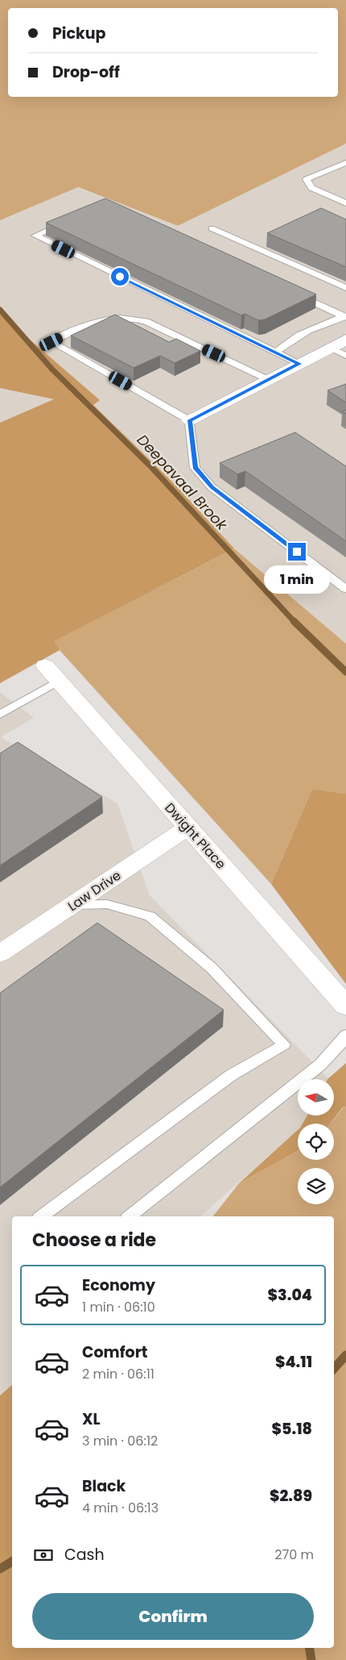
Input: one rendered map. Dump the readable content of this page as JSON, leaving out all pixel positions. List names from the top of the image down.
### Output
{
  "streets": {
    "street": ["Dwight Place", "Law Drive"]
  },
  "crossings": [
    ["Dwight Place", "Law Drive"]
  ],
  "water": ["Deepavaal Brook"],
  "north": "left",
  "page": {
    "banner": ["Pickup", "Drop-off"],
    "bubble": "1 min",
    "heading": "Choose a ride",
    "list": [
      {
        "name": "Economy",
        "note": "1 min · 06:10",
        "value": "$3.04"
      },
      {
        "name": "Comfort",
        "note": "2 min · 06:11",
        "value": "$4.11"
      },
      {
        "name": "XL",
        "note": "3 min · 06:12",
        "value": "$5.18"
      },
      {
        "name": "Black",
        "note": "4 min · 06:13",
        "value": "$2.89"
      }
    ],
    "pay": ["Cash", "270 m"],
    "buttons": "Confirm"
  }
}
